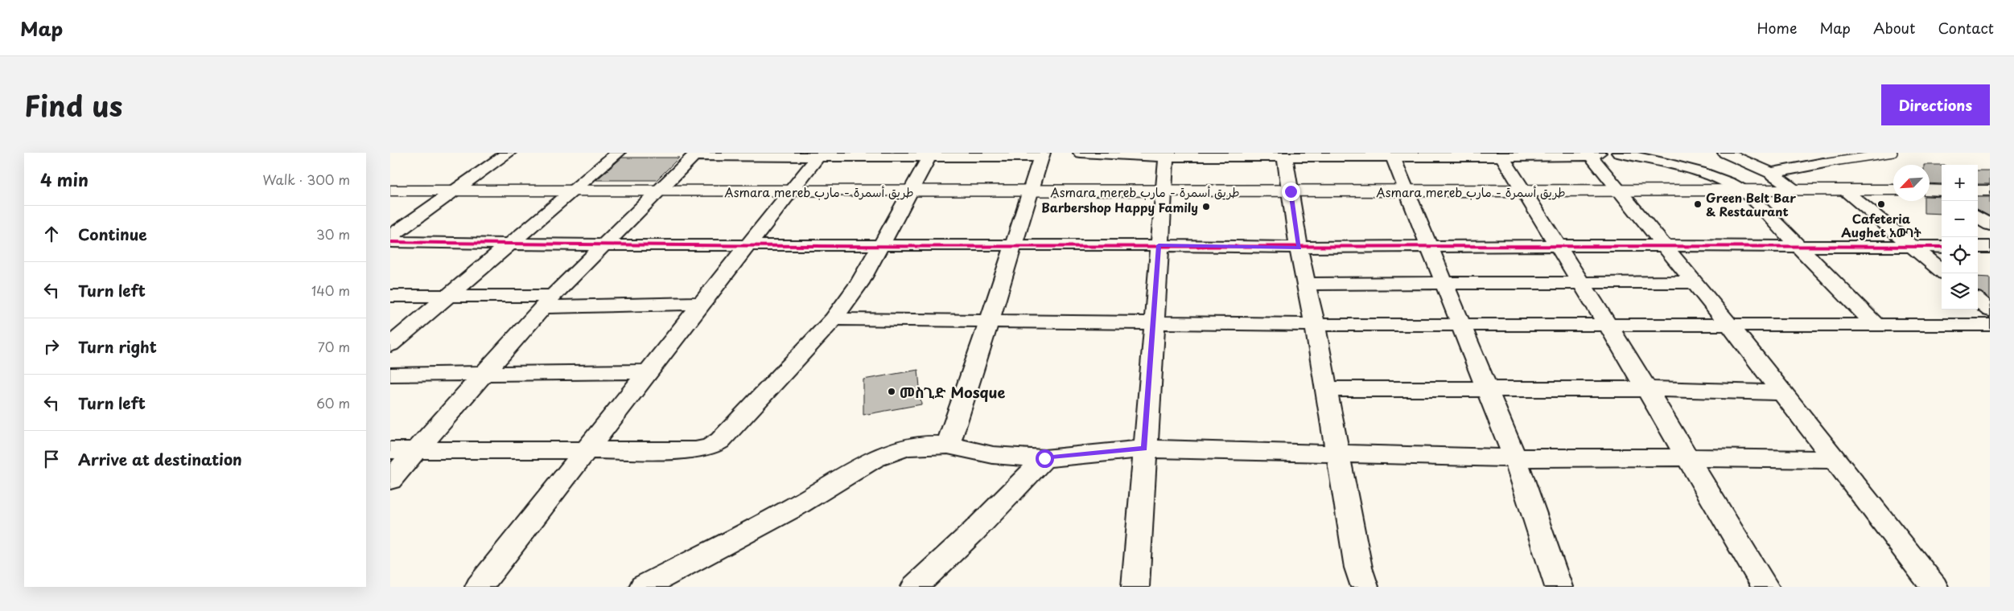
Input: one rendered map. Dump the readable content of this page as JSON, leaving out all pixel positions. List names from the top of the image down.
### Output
{
  "streets": {
    "highway": ["Asmara mereb طريق أسمرة - مارب"]
  },
  "places": [
    "Green Belt Bar & Restaurant",
    "Cafeteria Aughet አውገት",
    "Barbershop Happy Family",
    "መስጊድ Mosque"
  ],
  "north": "bottom left",
  "page": {
    "header": "Map",
    "nav": [
      "Home",
      "Map",
      "About",
      "Contact"
    ],
    "title": "Find us",
    "buttons": "Directions",
    "heading": ["4 min", "Walk · 300 m"],
    "map_buttons": ["+", "−"],
    "list": [
      ["Continue", "30 m"],
      ["Turn left", "140 m"],
      ["Turn right", "70 m"],
      ["Turn left", "60 m"],
      "Arrive at destination"
    ]
  }
}
